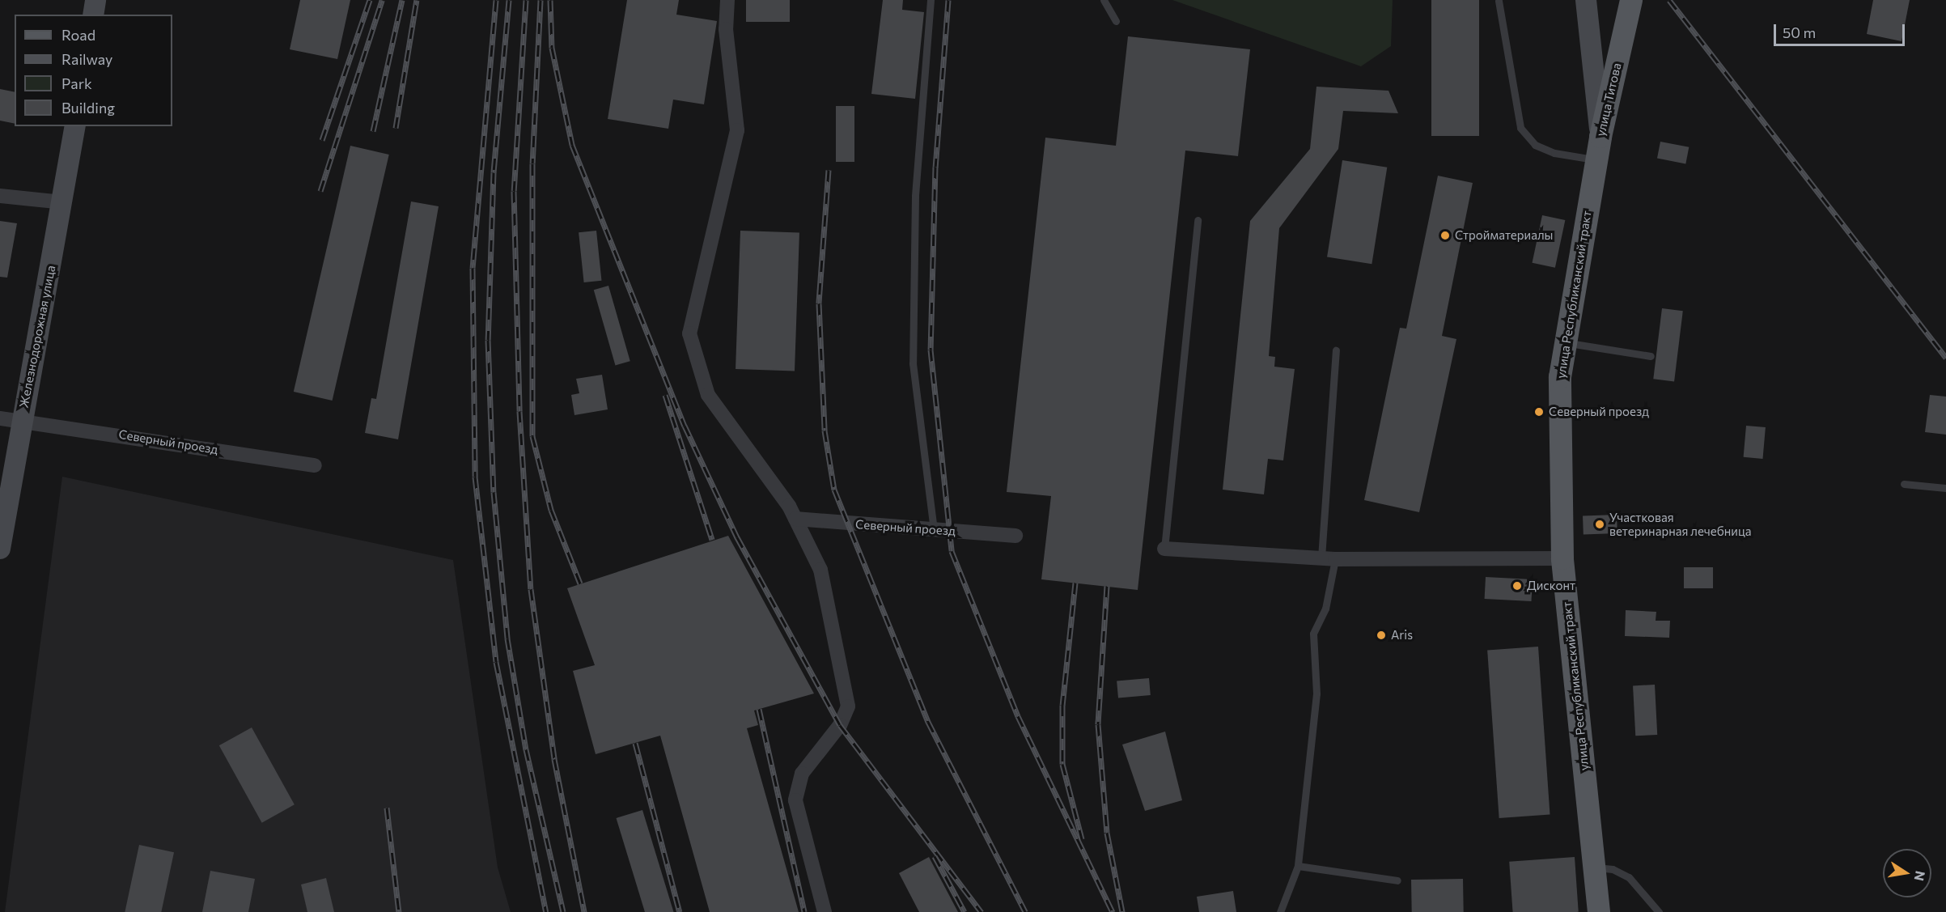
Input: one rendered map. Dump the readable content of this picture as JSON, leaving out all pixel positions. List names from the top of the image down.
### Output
{
  "streets": {
    "main road": ["улица Титова", "улица Республиканский тракт"],
    "street": ["Железнодорожная улица", "Северный проезд"]
  },
  "crossings": [
    ["улица Титова", "улица Республиканский тракт"],
    ["Железнодорожная улица", "Северный проезд"]
  ],
  "places": [
    "Стройматериалы",
    "Северный проезд",
    "Участковая ветеринарная лечебница",
    "Дисконт",
    "Aris"
  ],
  "legend": [
    "Road",
    "Railway",
    "Park",
    "Building"
  ],
  "scale_bar": "50 m",
  "north": "right"
}
